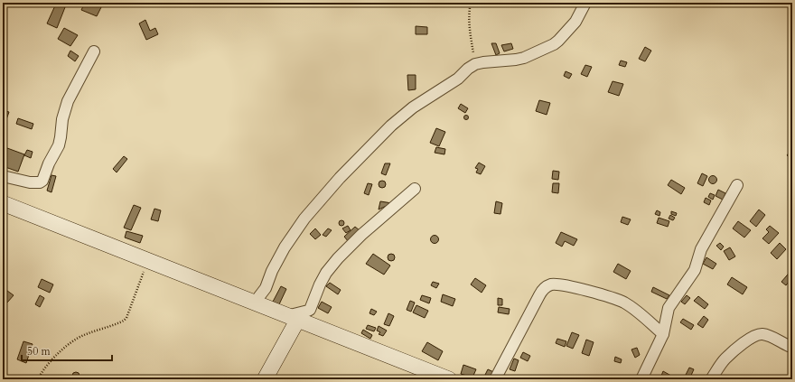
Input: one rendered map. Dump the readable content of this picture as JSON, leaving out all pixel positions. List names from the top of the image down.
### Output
{
  "scale_bar": "50 m"
}
